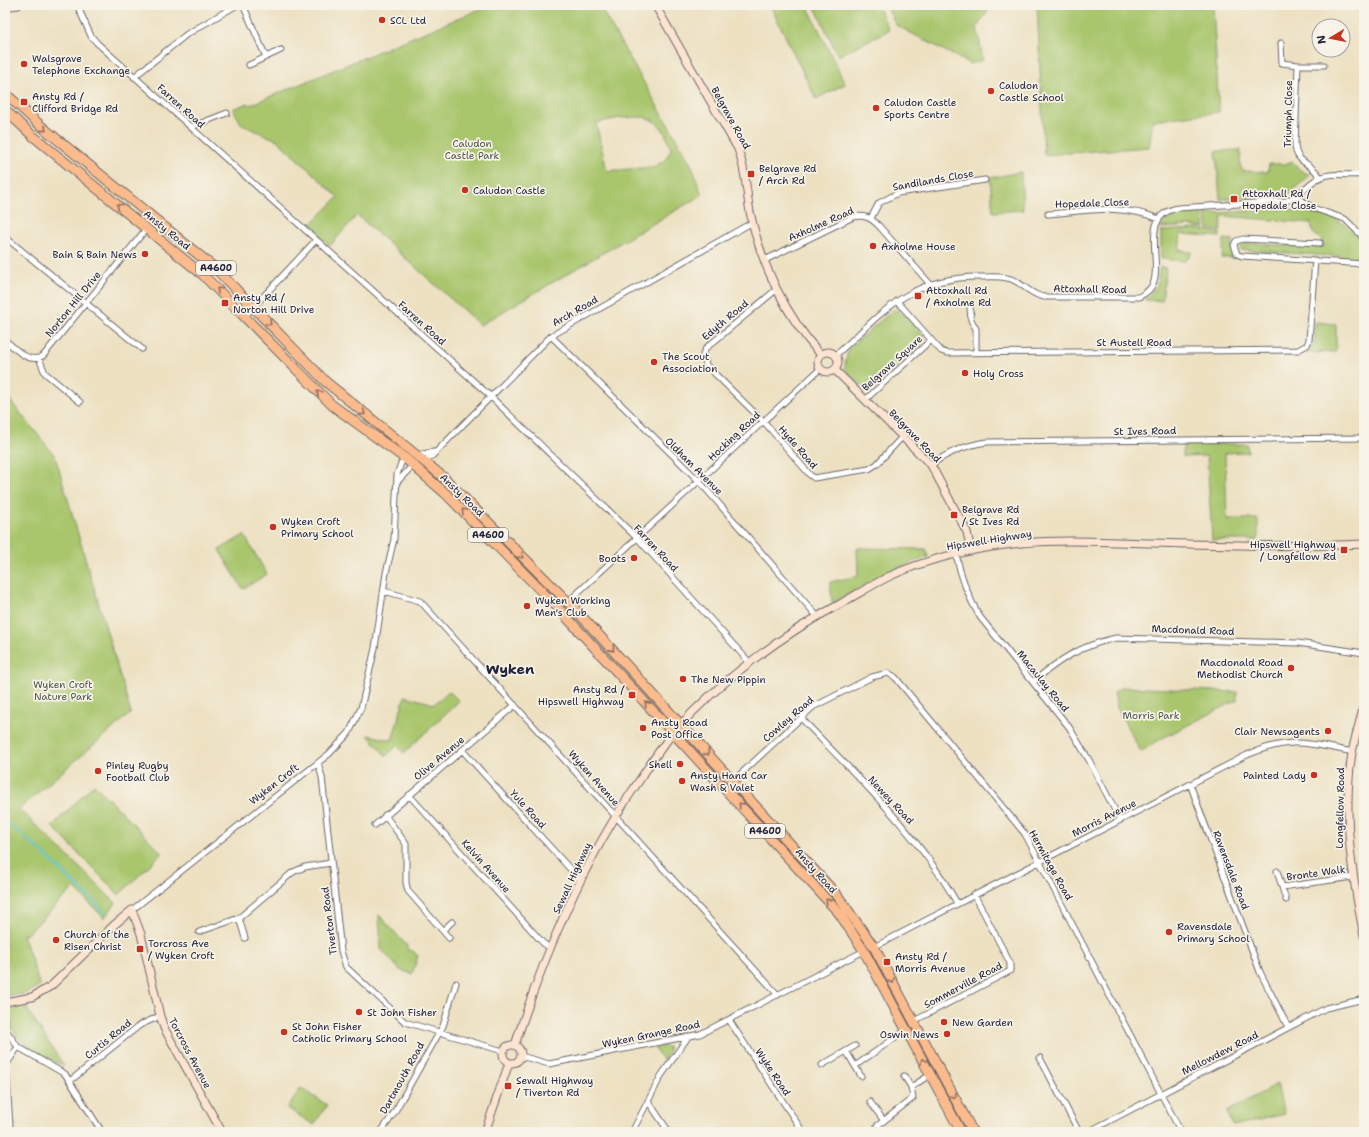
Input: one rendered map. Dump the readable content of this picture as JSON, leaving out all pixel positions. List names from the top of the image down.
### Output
{
  "streets": {
    "highway": ["Ansty Road", "A4600"],
    "street": [
      "Farren Road",
      "Triumph Close",
      "Belgrave Road",
      "Sandilands Close",
      "Hopedale Close",
      "Axholme Road",
      "Attoxhall Road",
      "Norton Hill Drive",
      "Arch Road",
      "Edyth Road",
      "St Austell Road",
      "Belgrave Square",
      "St Ives Road",
      "Hocking Road",
      "Hyde Road",
      "Oldham Avenue",
      "Hipswell Highway",
      "Macdonald Road",
      "Macaulay Road",
      "Cowley Road",
      "Olive Avenue",
      "Wyken Avenue",
      "Wyken Croft",
      "Newey Road",
      "Longfellow Road",
      "Yule Road",
      "Morris Avenue",
      "Hermitage Road",
      "Kelvin Avenue",
      "Ravensdale Road",
      "Bronte Walk",
      "Sewall Highway",
      "Tiverton Road",
      "Sommerville Road",
      "Wyken Grange Road",
      "Curtis Road",
      "Torcross Avenue",
      "Mellowdew Road",
      "Wyke Road",
      "Dartmouth Road"
    ]
  },
  "crossings": [
    ["Farren Road", "Arch Road"],
    ["Farren Road", "Hocking Road"],
    ["Farren Road", "Hipswell Highway"],
    ["Belgrave Road", "Axholme Road"],
    ["Belgrave Road", "Attoxhall Road"],
    ["Belgrave Road", "Arch Road"],
    ["Belgrave Road", "Edyth Road"],
    ["Belgrave Road", "Belgrave Square"],
    ["Belgrave Road", "St Ives Road"],
    ["Belgrave Road", "Hocking Road"],
    ["Belgrave Road", "Hyde Road"],
    ["Belgrave Road", "Hipswell Highway"],
    ["Sandilands Close", "Axholme Road"],
    ["Hopedale Close", "Attoxhall Road"],
    ["Ansty Road", "Norton Hill Drive"],
    ["Ansty Road", "Hocking Road"],
    ["Ansty Road", "Hipswell Highway"],
    ["Ansty Road", "Cowley Road"],
    ["Ansty Road", "Wyken Croft"],
    ["Ansty Road", "Morris Avenue"],
    ["Ansty Road", "Sewall Highway"],
    ["Ansty Road", "Sommerville Road"],
    ["Ansty Road", "Wyken Grange Road"],
    ["Attoxhall Road", "St Austell Road"],
    ["Attoxhall Road", "Hocking Road"],
    ["Arch Road", "Oldham Avenue"],
    ["Edyth Road", "Hocking Road"],
    ["Edyth Road", "Hyde Road"],
    ["St Austell Road", "Belgrave Square"],
    ["Hocking Road", "Hyde Road"],
    ["Hocking Road", "Oldham Avenue"],
    ["Oldham Avenue", "Hipswell Highway"],
    ["Hipswell Highway", "Macaulay Road"],
    ["Hipswell Highway", "Sewall Highway"],
    ["Macdonald Road", "Macaulay Road"],
    ["Macaulay Road", "Morris Avenue"],
    ["Cowley Road", "Newey Road"],
    ["Cowley Road", "Hermitage Road"],
    ["Olive Avenue", "Wyken Avenue"],
    ["Olive Avenue", "Yule Road"],
    ["Olive Avenue", "Kelvin Avenue"],
    ["Wyken Avenue", "Wyken Croft"],
    ["Wyken Avenue", "Sewall Highway"],
    ["Wyken Avenue", "Wyken Grange Road"],
    ["Wyken Croft", "Tiverton Road"],
    ["Wyken Croft", "Torcross Avenue"],
    ["Newey Road", "Morris Avenue"],
    ["Longfellow Road", "Morris Avenue"],
    ["Longfellow Road", "Bronte Walk"],
    ["Yule Road", "Sewall Highway"],
    ["Morris Avenue", "Hermitage Road"],
    ["Morris Avenue", "Ravensdale Road"],
    ["Morris Avenue", "Sommerville Road"],
    ["Hermitage Road", "Mellowdew Road"],
    ["Kelvin Avenue", "Sewall Highway"],
    ["Ravensdale Road", "Mellowdew Road"],
    ["Sewall Highway", "Tiverton Road"],
    ["Sewall Highway", "Wyken Grange Road"],
    ["Tiverton Road", "Wyken Grange Road"],
    ["Tiverton Road", "Dartmouth Road"],
    ["Wyken Grange Road", "Wyke Road"],
    ["Curtis Road", "Torcross Avenue"]
  ],
  "districts": ["Wyken"],
  "parks": ["Caludon Castle Park", "Wyken Croft Nature Park", "Morris Park"],
  "places": {
    "other": [
      "SCL Ltd",
      "Walsgrave Telephone Exchange",
      "Caludon Castle School",
      "Caludon Castle Sports Centre",
      "Caludon Castle",
      "Axholme House",
      "Bain & Bain News",
      "The Scout Association",
      "Holy Cross",
      "Wyken Croft Primary School",
      "Boots",
      "Wyken Working Men's Club",
      "Macdonald Road Methodist Church",
      "The New Pippin",
      "Ansty Road Post Office",
      "Clair Newsagents",
      "Shell",
      "Pinley Rugby Football Club",
      "Painted Lady",
      "Ansty Hand Car Wash & Valet",
      "Ravensdale Primary School",
      "Church of the Risen Christ",
      "St John Fisher",
      "New Garden",
      "St John Fisher Catholic Primary School",
      "Oswin News"
    ],
    "transit": [
      "Ansty Rd / Clifford Bridge Rd",
      "Belgrave Rd / Arch Rd",
      "Attoxhall Rd / Hopedale Close",
      "Attoxhall Rd / Axholme Rd",
      "Ansty Rd / Norton Hill Drive",
      "Belgrave Rd / St Ives Rd",
      "Hipswell Highway / Longfellow Rd",
      "Ansty Rd / Hipswell Highway",
      "Torcross Ave / Wyken Croft",
      "Ansty Rd / Morris Avenue",
      "Sewall Highway / Tiverton Rd"
    ]
  },
  "north": "left"
}
